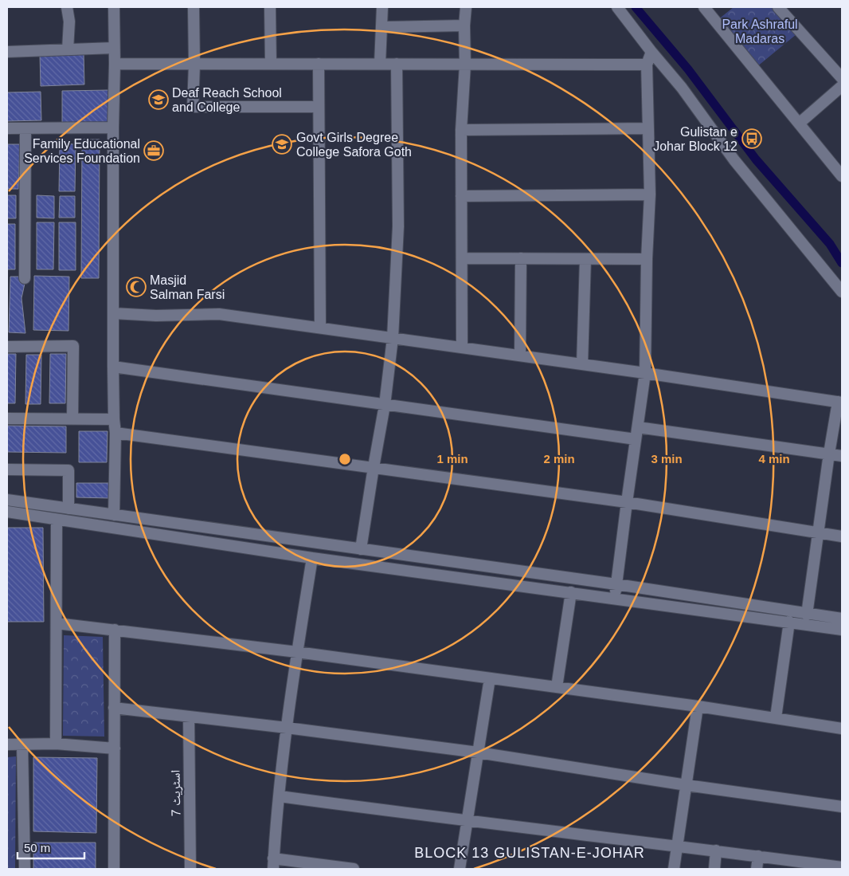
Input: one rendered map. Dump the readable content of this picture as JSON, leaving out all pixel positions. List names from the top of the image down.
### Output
{
  "streets": {
    "street": ["اسٹریٹ 7"]
  },
  "districts": ["BLOCK 13 GULISTAN-E-JOHAR"],
  "parks": ["Park Ashraful Madaras"],
  "places": {
    "school or university": ["Deaf Reach School and College", "Govt Girls Degree College Safora Goth"],
    "bus stop": ["Gulistan e Johar Block 12"],
    "office": ["Family Educational Services Foundation"],
    "mosque": ["Masjid Salman Farsi"]
  },
  "scale_bar": "50 m",
  "rings": [
    "1 min",
    "2 min",
    "3 min",
    "4 min"
  ]
}
